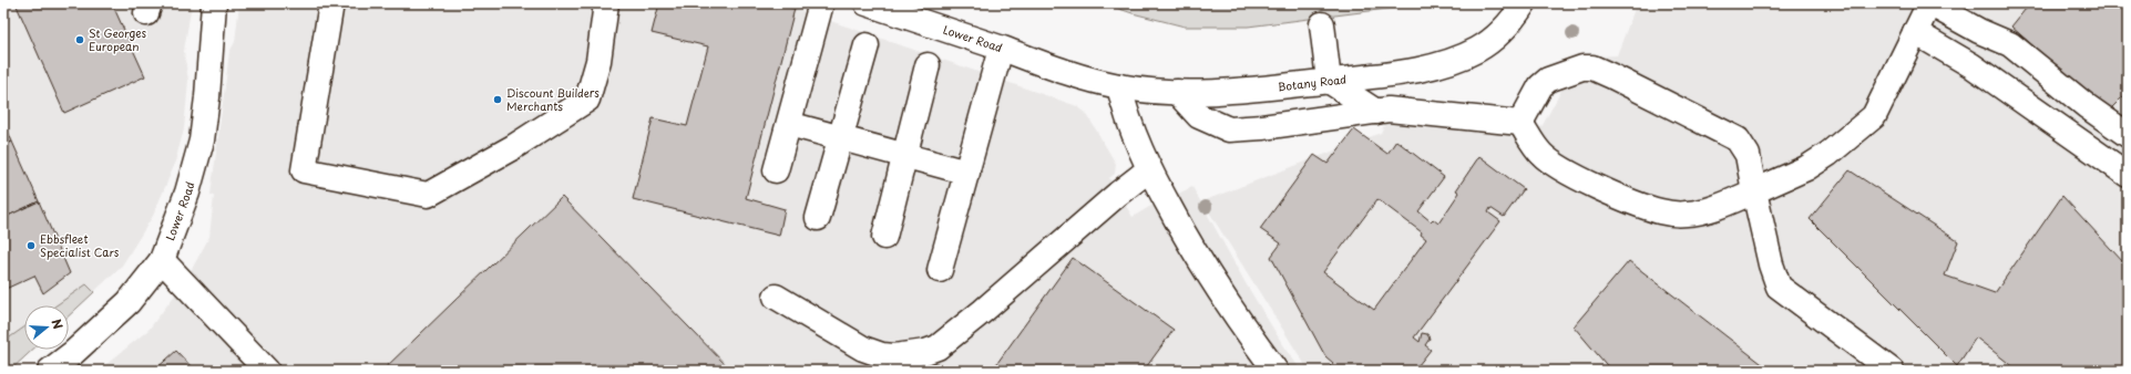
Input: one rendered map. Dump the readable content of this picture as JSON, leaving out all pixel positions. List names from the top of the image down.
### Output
{
  "streets": {
    "street": ["Lower Road", "Botany Road"]
  },
  "crossings": [
    ["Lower Road", "Botany Road"]
  ],
  "places": ["St Georges European", "Discount Builders Merchants", "Ebbsfleet Specialist Cars"],
  "north": "right"
}
